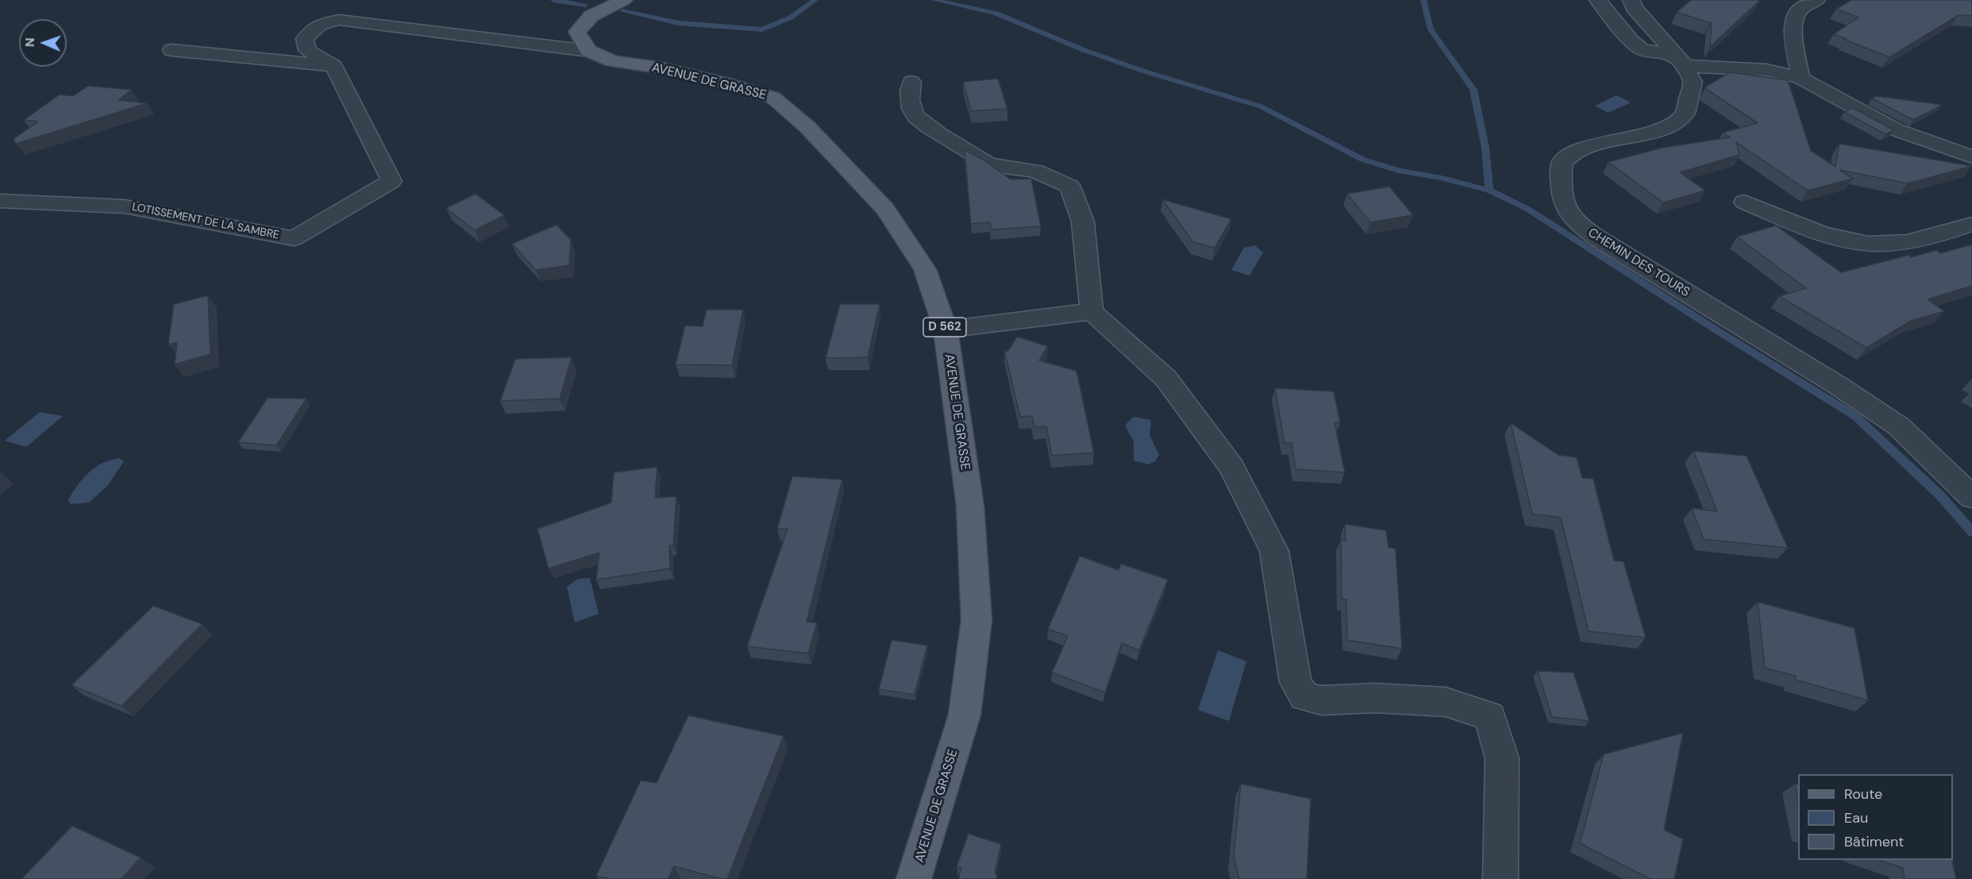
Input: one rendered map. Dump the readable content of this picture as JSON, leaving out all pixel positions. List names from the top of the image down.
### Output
{
  "streets": {
    "main road": ["AVENUE DE GRASSE", "D 562"],
    "street": ["LOTISSEMENT DE LA SAMBRE", "CHEMIN DES TOURS"]
  },
  "legend": ["Route", "Eau", "Bâtiment"],
  "north": "left"
}
